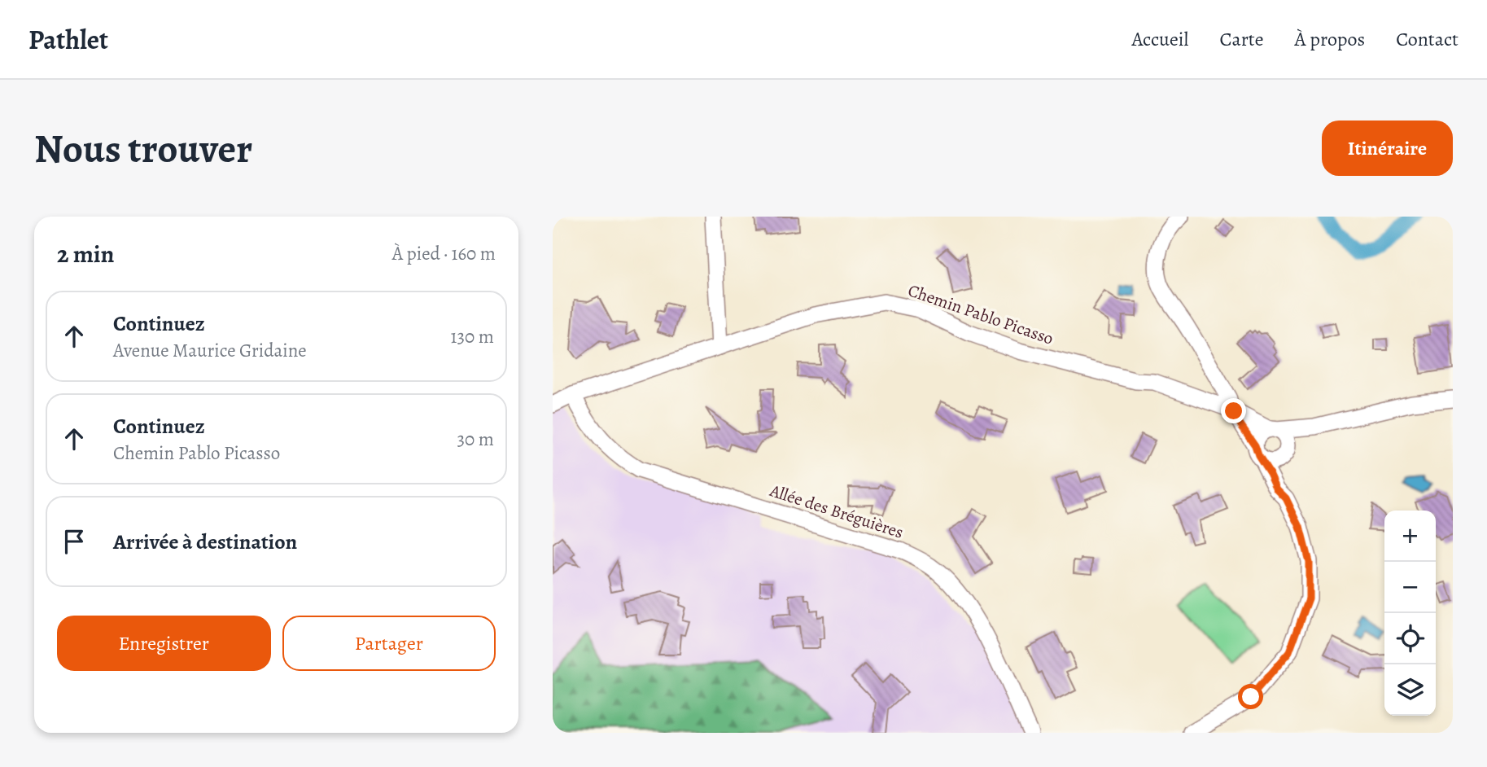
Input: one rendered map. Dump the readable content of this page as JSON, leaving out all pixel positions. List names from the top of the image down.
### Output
{
  "streets": {
    "street": ["Chemin Pablo Picasso", "Allée des Bréguières"]
  },
  "crossings": [
    ["Chemin Pablo Picasso", "Allée des Bréguières"]
  ],
  "page": {
    "header": "Pathlet",
    "nav": [
      "Accueil",
      "Carte",
      "À propos",
      "Contact"
    ],
    "buttons": [
      "Itinéraire",
      ["Enregistrer", "Partager"]
    ],
    "title": "Nous trouver",
    "heading": ["2 min", "À pied · 160 m"],
    "list": [
      ["Continuez", "Avenue Maurice Gridaine", "130 m"],
      ["Continuez", "Chemin Pablo Picasso", "30 m"],
      "Arrivée à destination"
    ],
    "map_buttons": ["+", "−"]
  }
}
